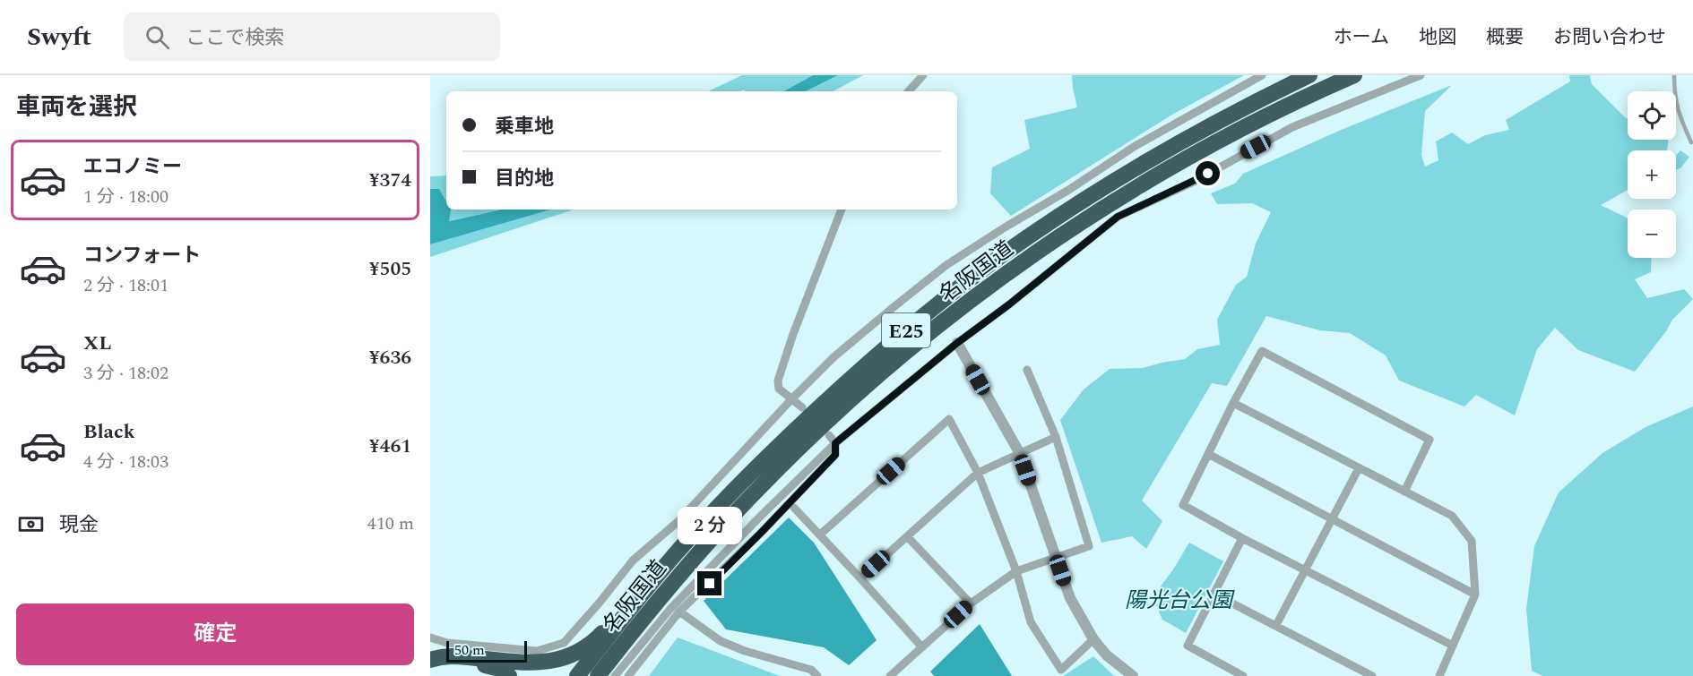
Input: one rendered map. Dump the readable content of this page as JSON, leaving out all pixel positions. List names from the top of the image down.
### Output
{
  "streets": {
    "highway": ["名阪国道", "E25"]
  },
  "parks": ["陽光台公園"],
  "scale_bar": "50 m",
  "page": {
    "header": "Swyft",
    "search": "ここで検索",
    "nav": [
      "ホーム",
      "地図",
      "概要",
      "お問い合わせ"
    ],
    "heading": "車両を選択",
    "map_buttons": ["+", "−"],
    "banner": ["乗車地", "目的地"],
    "list": [
      {
        "name": "エコノミー",
        "note": "1 分 · 18:00",
        "value": "¥374"
      },
      {
        "name": "コンフォート",
        "note": "2 分 · 18:01",
        "value": "¥505"
      },
      {
        "name": "XL",
        "note": "3 分 · 18:02",
        "value": "¥636"
      },
      {
        "name": "Black",
        "note": "4 分 · 18:03",
        "value": "¥461"
      }
    ],
    "pay": ["現金", "410 m"],
    "bubble": "2 分",
    "buttons": "確定",
    "scale": "50 m"
  }
}
